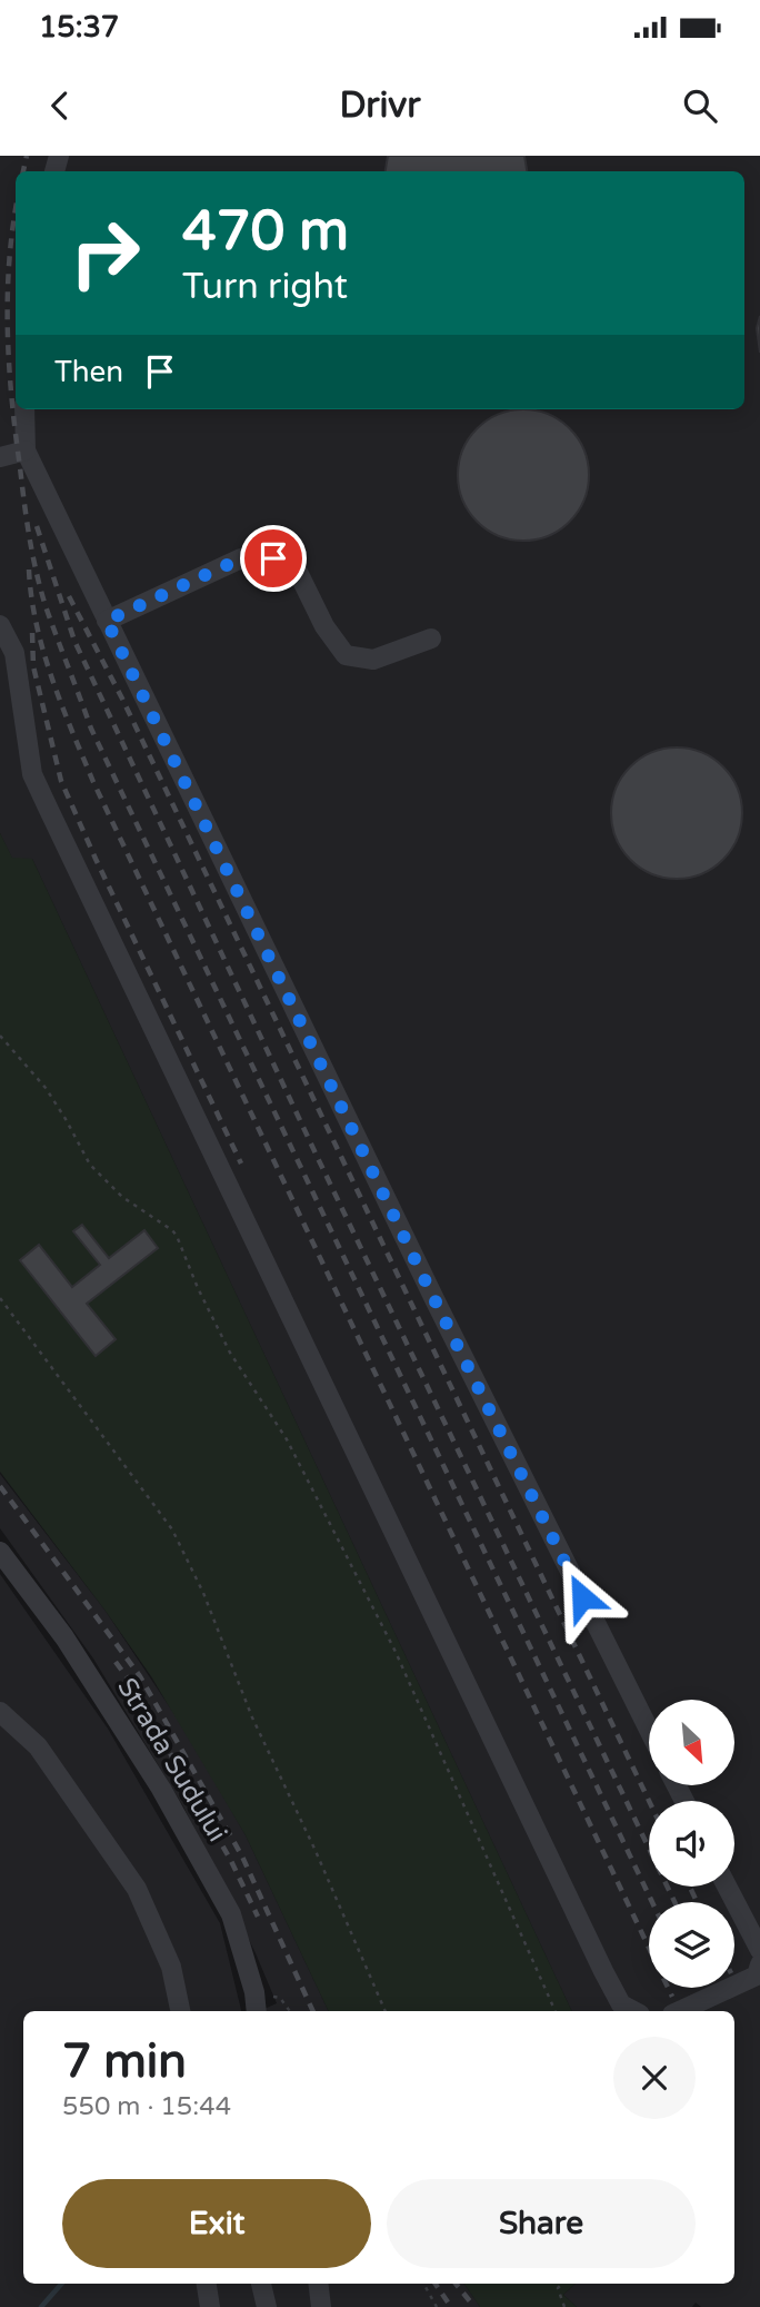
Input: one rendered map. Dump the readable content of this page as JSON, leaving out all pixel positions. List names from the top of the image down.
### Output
{
  "streets": {
    "street": ["Strada Sudului"]
  },
  "north": "bottom right",
  "page": {
    "status": "15:37",
    "header": "Drivr",
    "turn": ["470 m", "Turn right"],
    "then": "Then",
    "heading": ["7 min", "550 m · 15:44"],
    "buttons": ["Exit", "Share"]
  }
}
